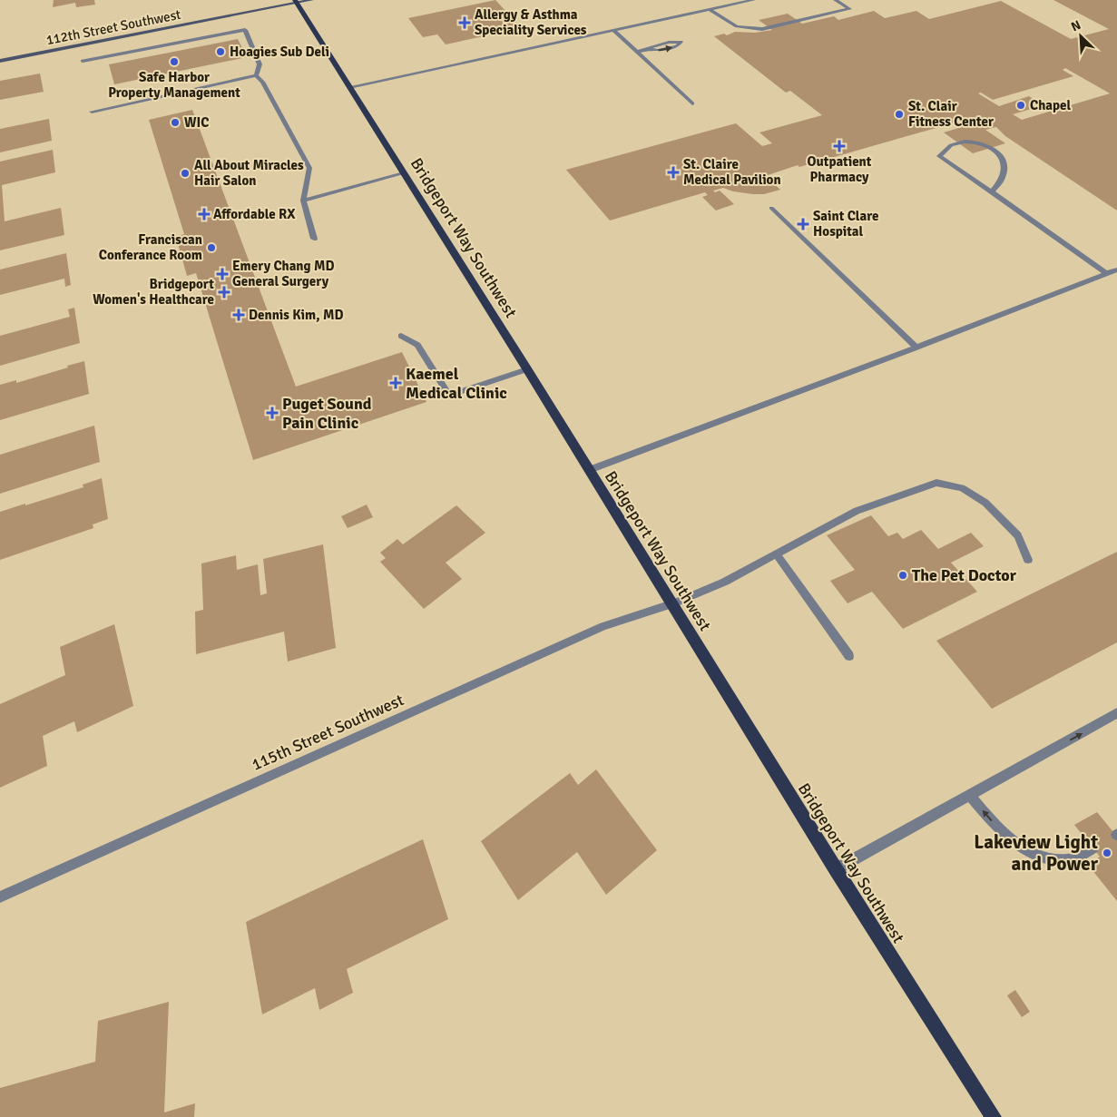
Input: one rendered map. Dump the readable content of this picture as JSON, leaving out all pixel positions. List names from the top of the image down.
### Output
{
  "streets": {
    "main road": ["Bridgeport Way Southwest"],
    "street": ["112th Street Southwest", "115th Street Southwest"]
  },
  "crossings": [
    ["112th Street Southwest", "Bridgeport Way Southwest"],
    ["Bridgeport Way Southwest", "115th Street Southwest"]
  ],
  "places": {
    "health": [
      "Allergy & Asthma Speciality Services",
      "Outpatient Pharmacy",
      "St. Claire Medical Pavilion",
      "Affordable RX",
      "Saint Clare Hospital",
      "Emery Chang MD General Surgery",
      "Bridgeport Women's Healthcare",
      "Dennis Kim, MD",
      "Kaemel Medical Clinic",
      "Puget Sound Pain Clinic"
    ],
    "other": [
      "Hoagies Sub Deli",
      "Safe Harbor Property Management",
      "Chapel",
      "St. Clair Fitness Center",
      "WIC",
      "All About Miracles Hair Salon",
      "Franciscan Conferance Room",
      "The Pet Doctor",
      "Lakeview Light and Power"
    ]
  },
  "north": "top left"
}
